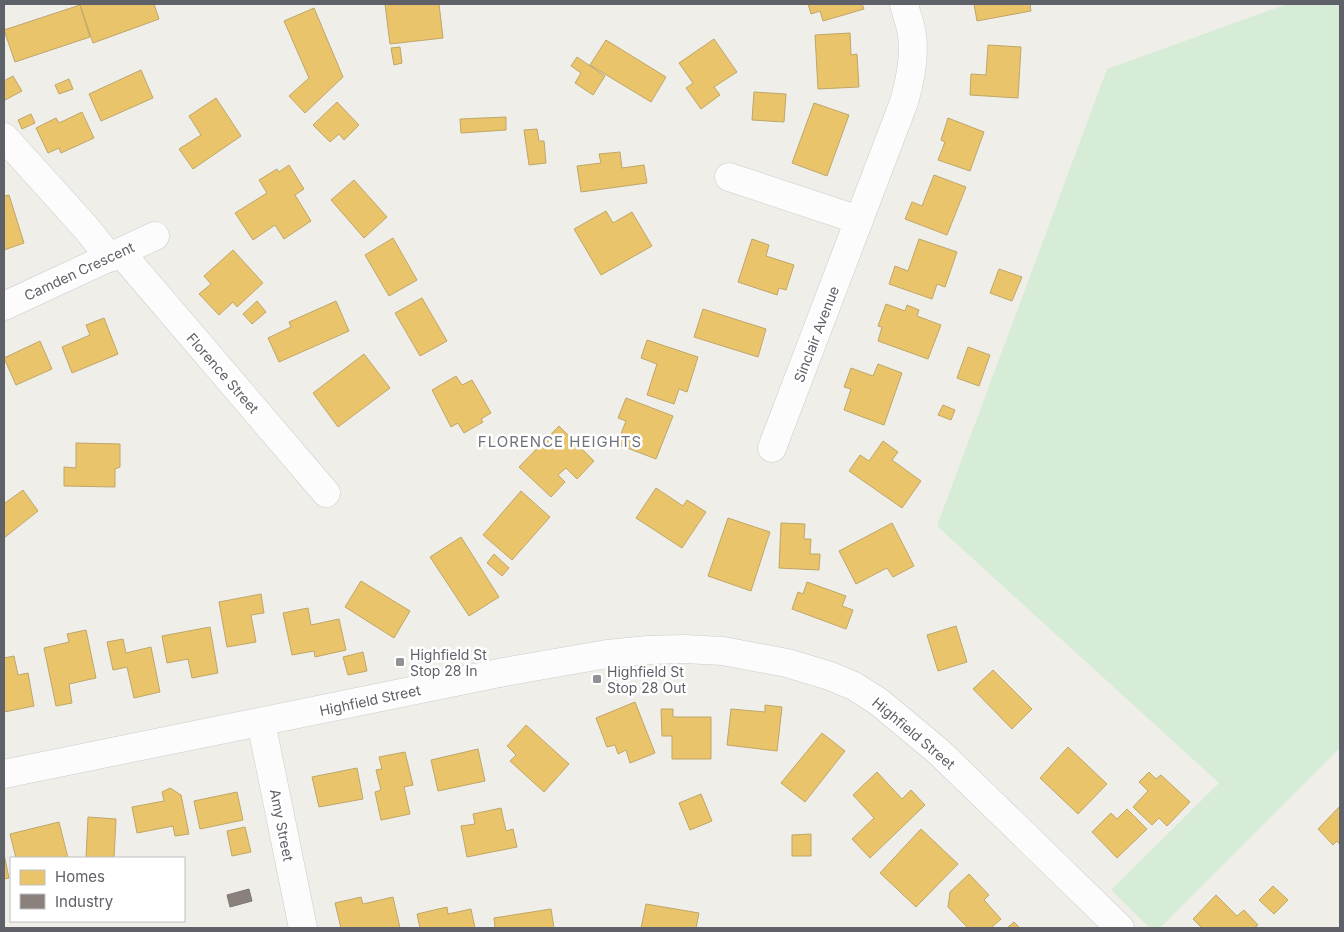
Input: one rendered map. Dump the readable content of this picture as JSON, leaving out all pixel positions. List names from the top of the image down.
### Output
{
  "streets": {
    "street": [
      "Camden Crescent",
      "Sinclair Avenue",
      "Florence Street",
      "Highfield Street",
      "Amy Street"
    ]
  },
  "crossings": [
    ["Camden Crescent", "Florence Street"],
    ["Highfield Street", "Amy Street"]
  ],
  "districts": ["FLORENCE HEIGHTS"],
  "places": {
    "transit": ["Highfield St Stop 28 In", "Highfield St Stop 28 Out"]
  },
  "legend": ["Homes", "Industry"]
}
